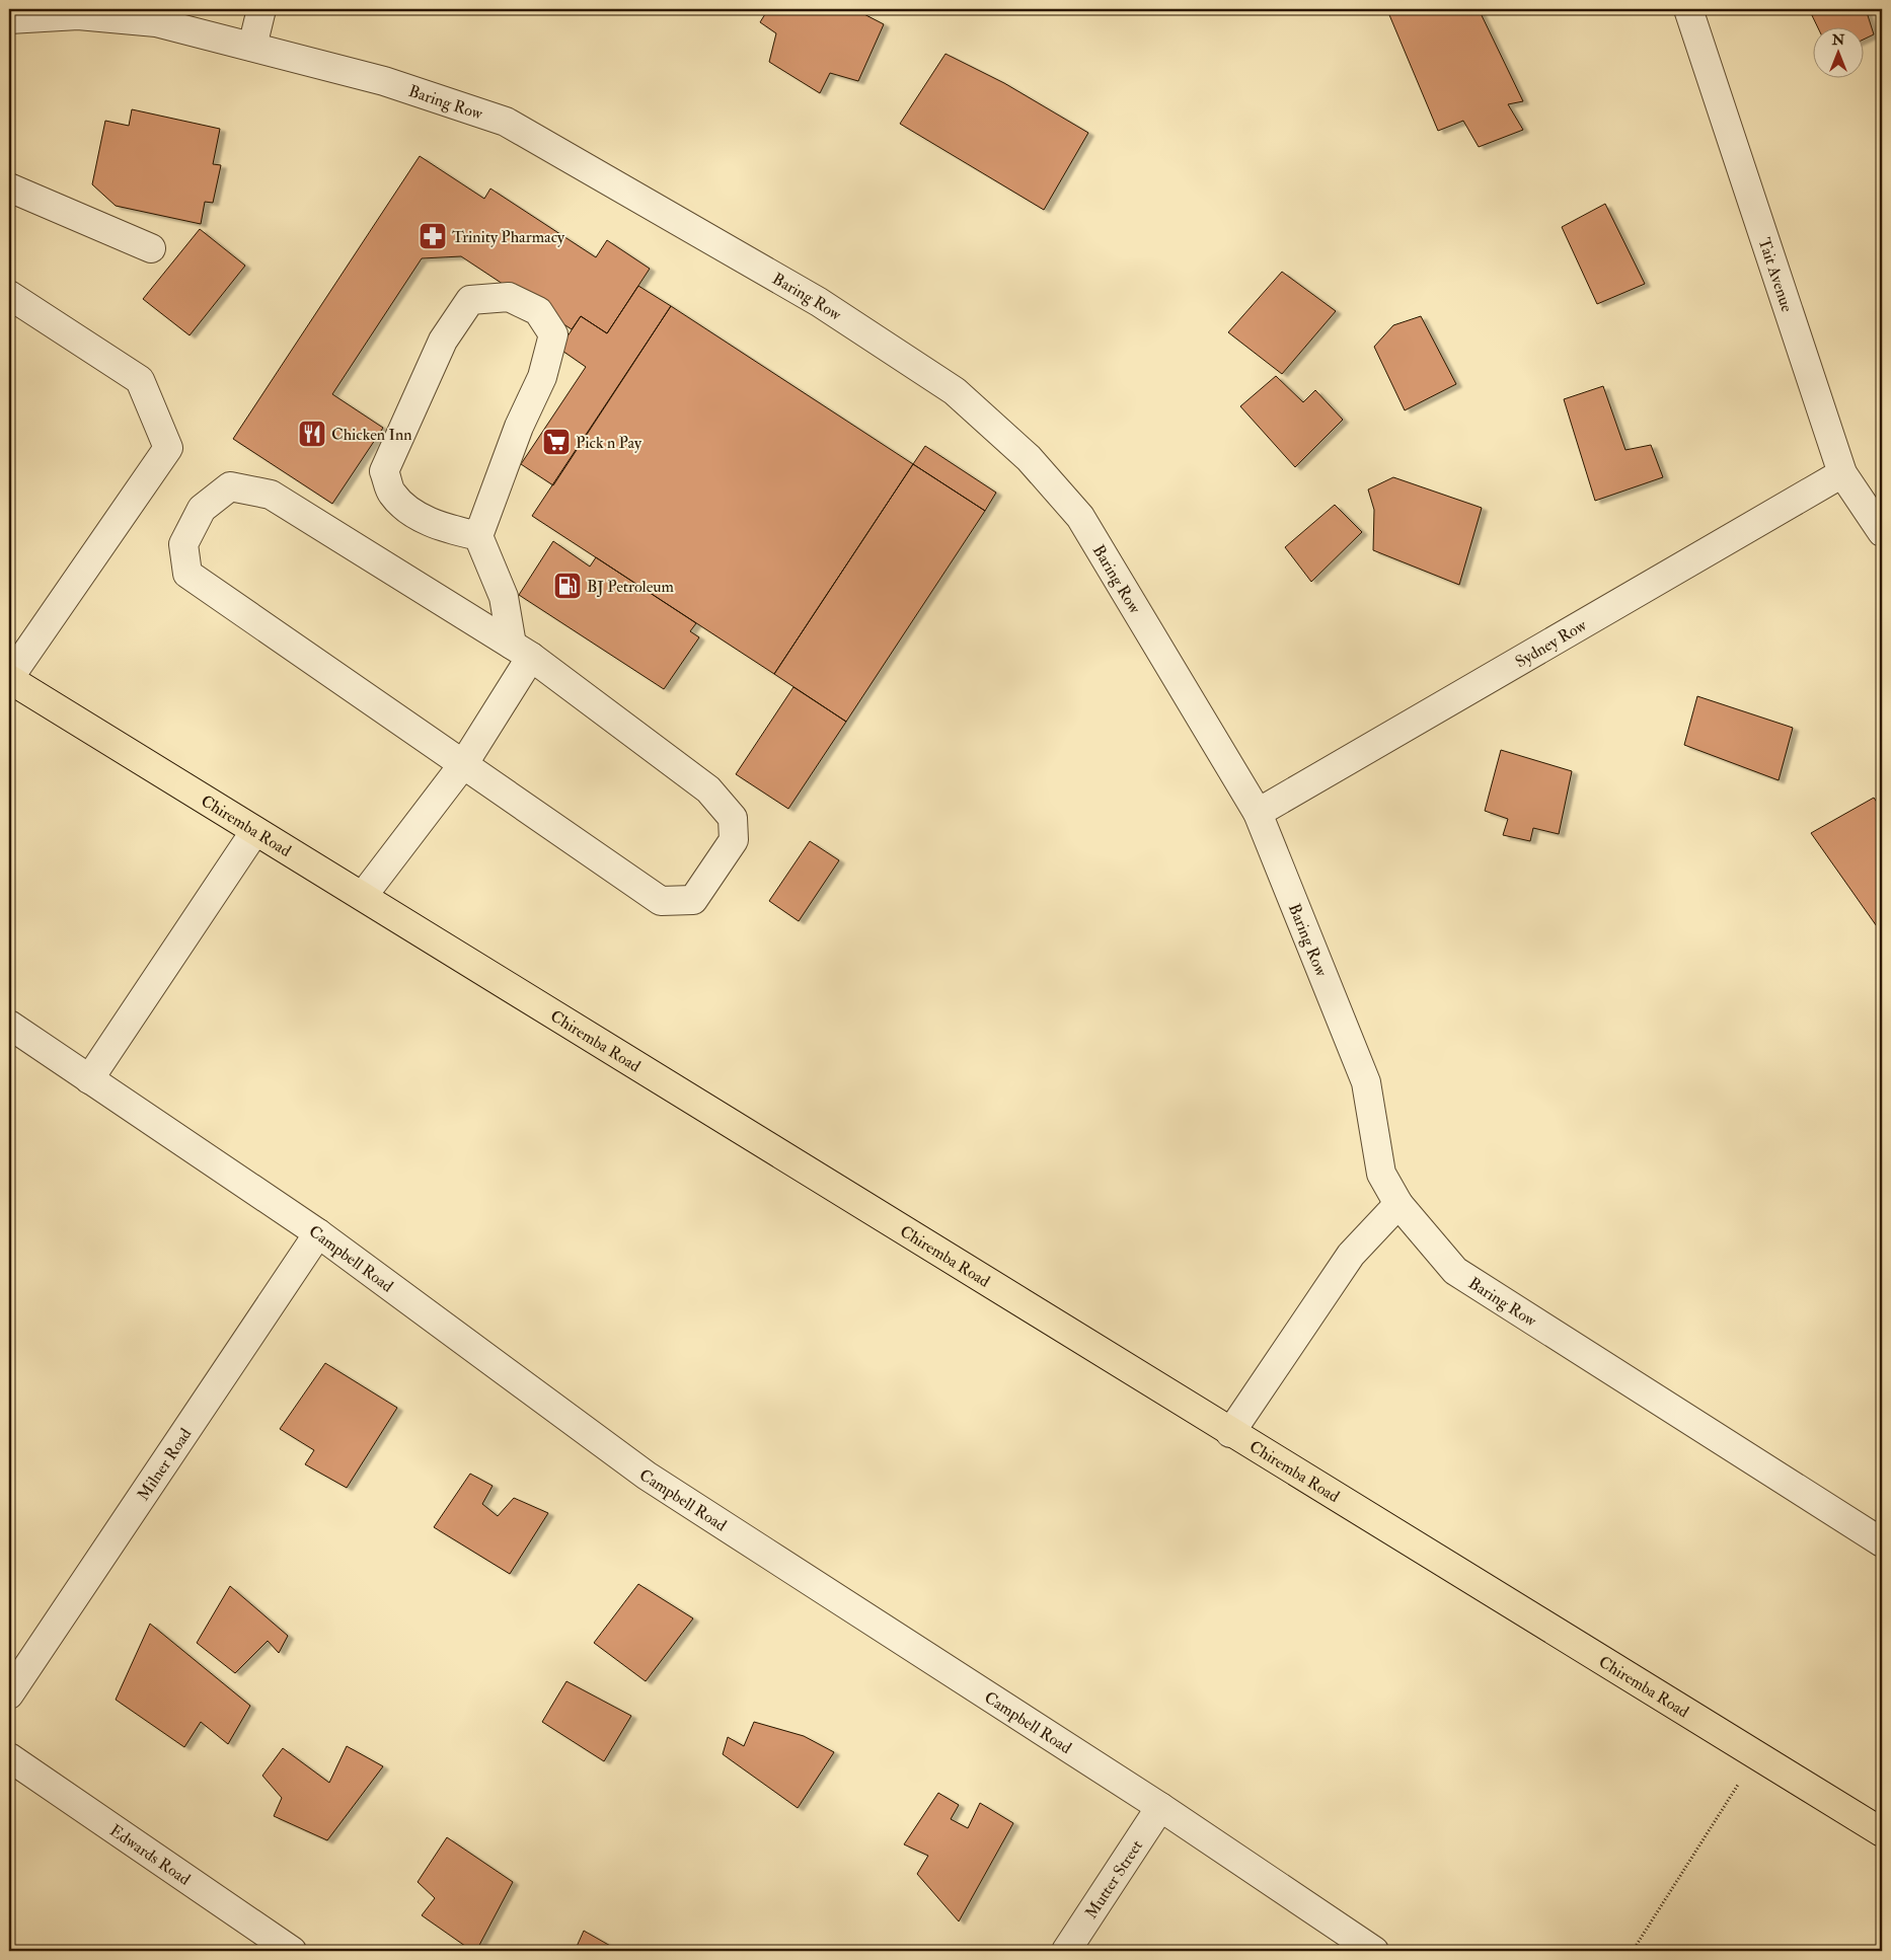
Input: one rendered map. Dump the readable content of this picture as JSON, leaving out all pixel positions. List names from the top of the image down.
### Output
{
  "streets": {
    "main road": ["Chiremba Road"],
    "street": [
      "Baring Row",
      "Tait Avenue",
      "Sydney Row",
      "Campbell Road",
      "Milner Road",
      "Edwards Road",
      "Mutter Street"
    ]
  },
  "crossings": [
    ["Baring Row", "Sydney Row"],
    ["Tait Avenue", "Sydney Row"],
    ["Campbell Road", "Milner Road"],
    ["Campbell Road", "Mutter Street"]
  ],
  "places": {
    "pharmacy": ["Trinity Pharmacy"],
    "restaurant": ["Chicken Inn"],
    "supermarket": ["Pick n Pay"],
    "fuel station": ["BJ Petroleum"]
  },
  "north": "top"
}
